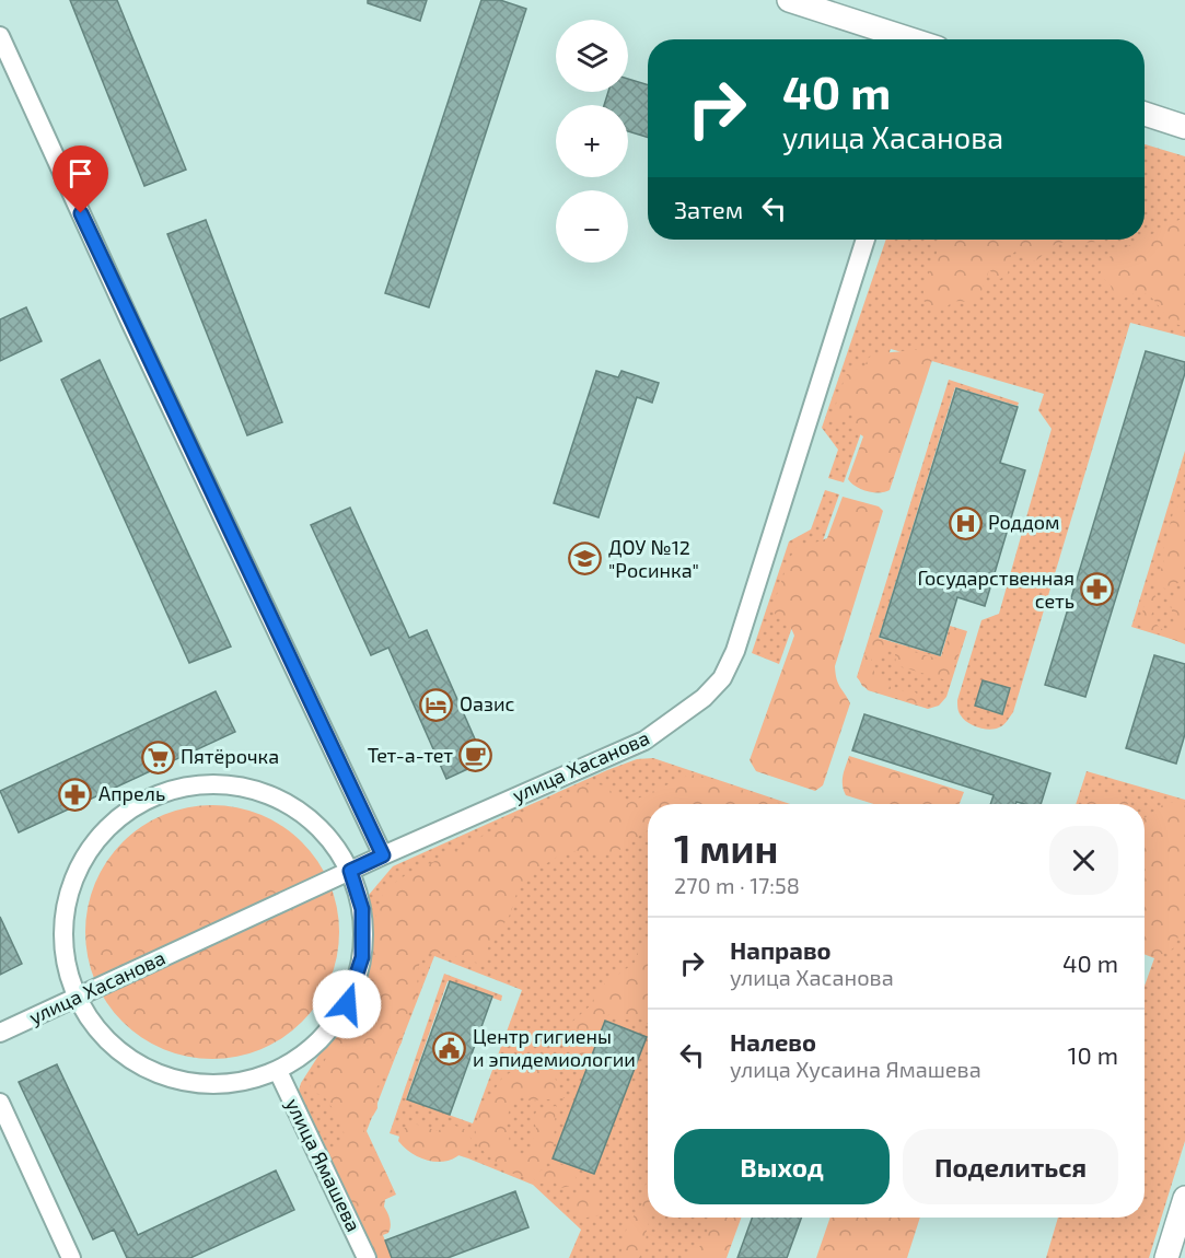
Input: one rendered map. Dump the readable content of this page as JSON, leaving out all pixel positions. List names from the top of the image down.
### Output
{
  "streets": {
    "street": ["улица Хасанова", "улица Ямашева"]
  },
  "places": {
    "hospital": ["Роддом"],
    "school or university": ["ДОУ №12 \"Росинка\""],
    "pharmacy": ["Государственная сеть", "Апрель"],
    "hotel": ["Оазис"],
    "cafe": ["Тет-а-тет"],
    "supermarket": ["Пятёрочка"],
    "public building": ["Центр гигиены и эпидемиологии"]
  },
  "page": {
    "map_buttons": ["+", "−"],
    "turn": ["40 m", "улица Хасанова"],
    "then": "Затем",
    "heading": ["1 мин", "270 m · 17:58"],
    "list": [
      {
        "name": "Направо",
        "note": "улица Хасанова",
        "value": "40 m"
      },
      {
        "name": "Налево",
        "note": "улица Хусаина Ямашева",
        "value": "10 m"
      }
    ],
    "buttons": ["Выход", "Поделиться"]
  }
}
